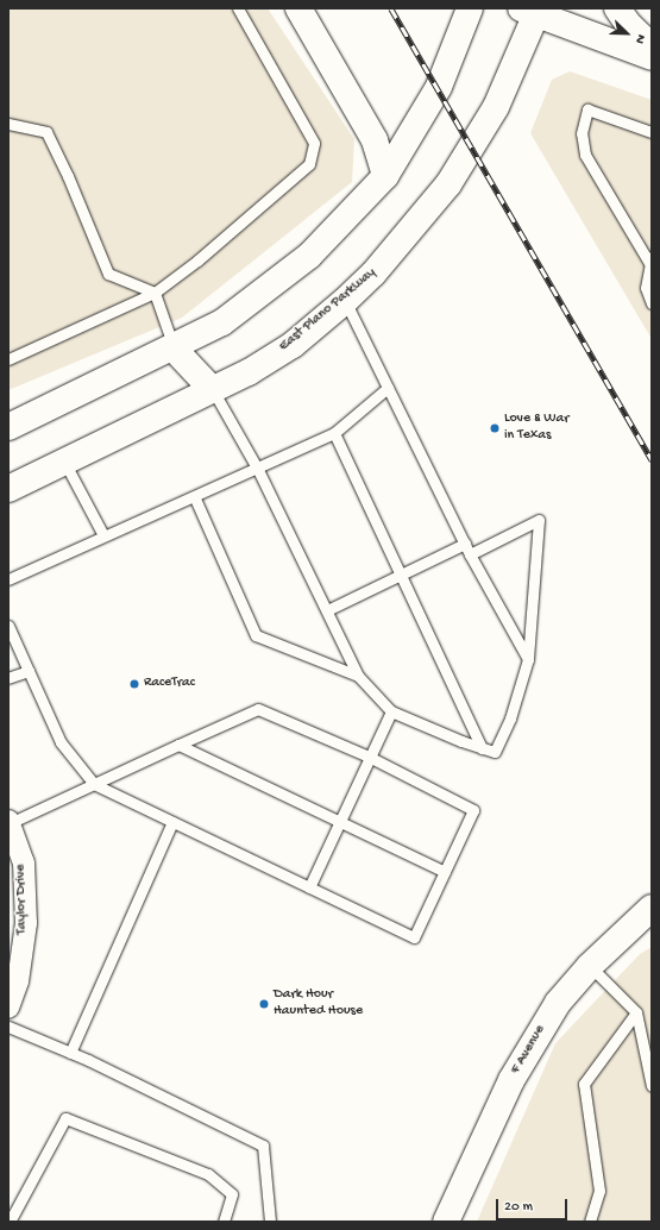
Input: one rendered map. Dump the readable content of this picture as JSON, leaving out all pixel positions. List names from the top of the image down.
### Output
{
  "streets": {
    "main road": ["East Plano Parkway", "F Avenue"],
    "street": ["Taylor Drive"]
  },
  "places": ["Love & War in Texas", "RaceTrac", "Dark Hour Haunted House"],
  "scale_bar": "20 m",
  "north": "bottom right"
}
